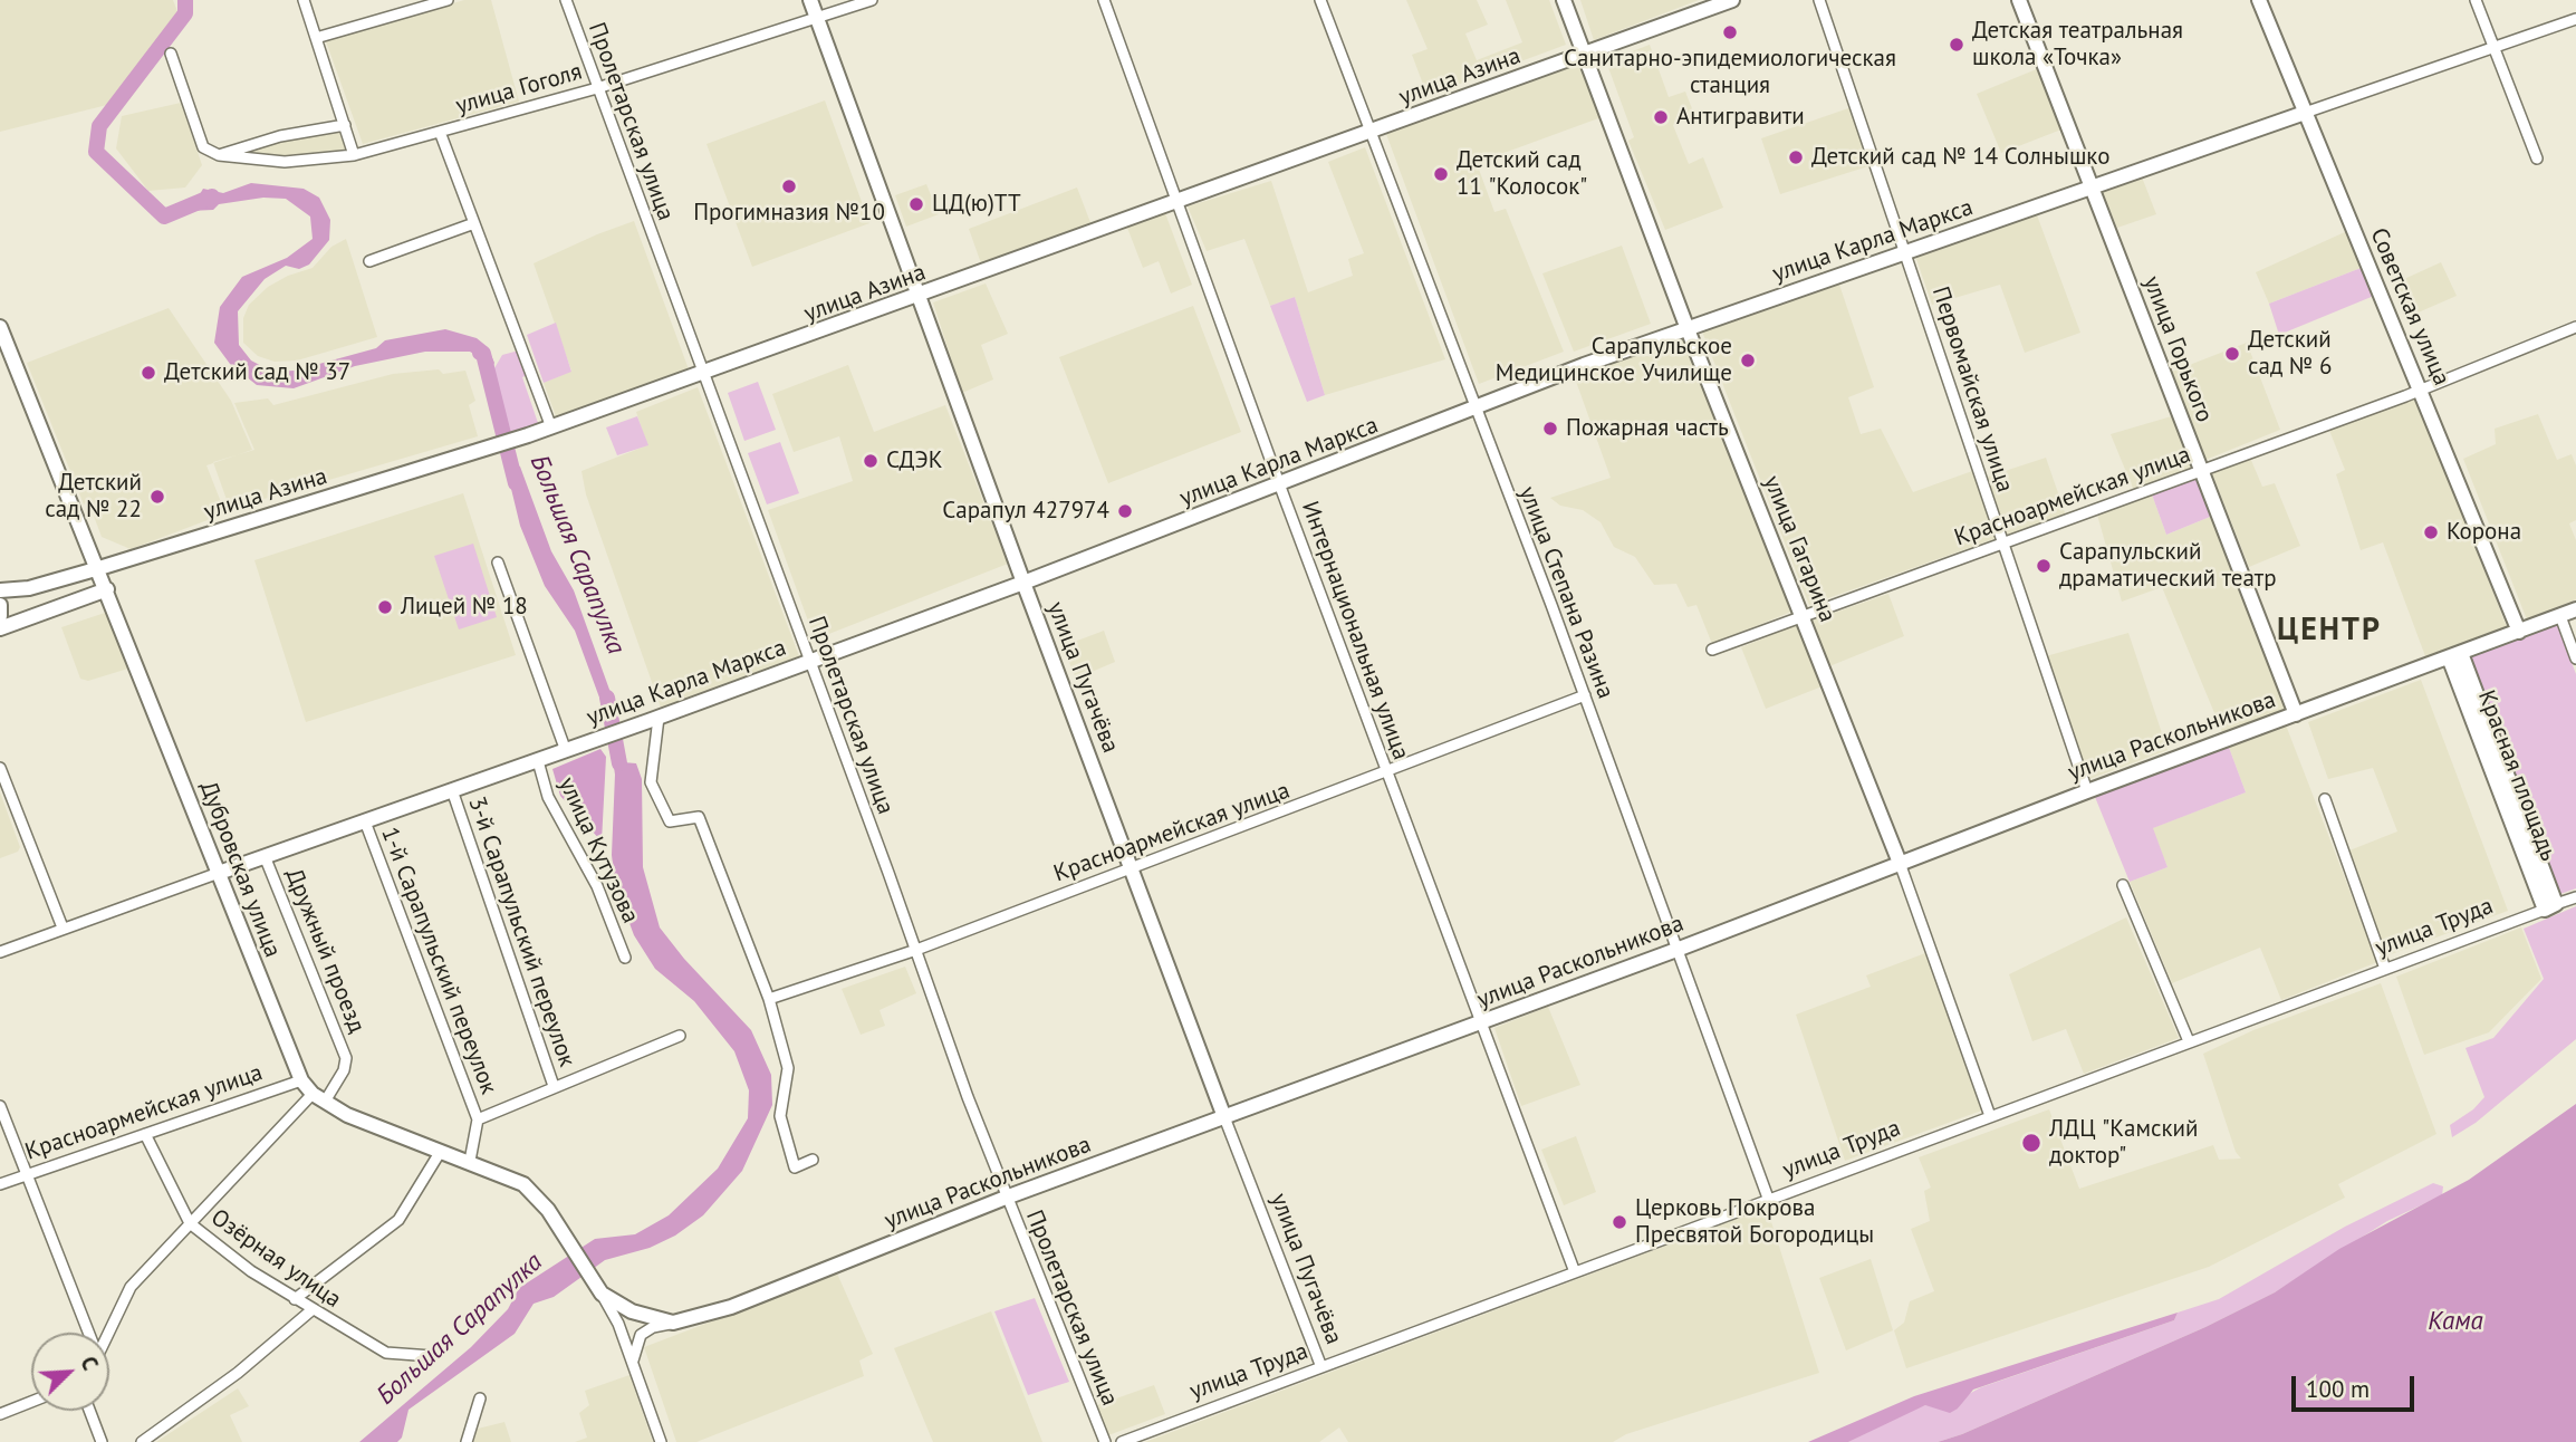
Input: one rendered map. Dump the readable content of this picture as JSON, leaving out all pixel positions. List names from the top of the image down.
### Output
{
  "streets": {
    "main road": [
      "улица Азина",
      "улица Карла Маркса",
      "Советская улица",
      "улица Горького",
      "улица Гагарина",
      "улица Пугачёва",
      "улица Раскольникова",
      "Красная площадь",
      "Дубровская улица"
    ],
    "street": [
      "улица Гоголя",
      "Пролетарская улица",
      "Первомайская улица",
      "Красноармейская улица",
      "улица Степана Разина",
      "Интернациональная улица",
      "улица Кутузова",
      "улица Труда",
      "3-й Сарапульский переулок",
      "Дружный проезд",
      "1-й Сарапульский переулок",
      "Озёрная улица"
    ]
  },
  "crossings": [
    ["улица Азина", "Пролетарская улица"],
    ["улица Азина", "улица Гагарина"],
    ["улица Азина", "улица Степана Разина"],
    ["улица Азина", "Интернациональная улица"],
    ["улица Азина", "улица Пугачёва"],
    ["улица Азина", "Дубровская улица"],
    ["улица Гоголя", "Пролетарская улица"],
    ["улица Гоголя", "улица Пугачёва"],
    ["Пролетарская улица", "улица Карла Маркса"],
    ["Пролетарская улица", "Красноармейская улица"],
    ["Пролетарская улица", "улица Раскольникова"],
    ["улица Карла Маркса", "Советская улица"],
    ["улица Карла Маркса", "улица Горького"],
    ["улица Карла Маркса", "Первомайская улица"],
    ["улица Карла Маркса", "улица Гагарина"],
    ["улица Карла Маркса", "улица Степана Разина"],
    ["улица Карла Маркса", "Интернациональная улица"],
    ["улица Карла Маркса", "улица Пугачёва"],
    ["улица Карла Маркса", "улица Кутузова"],
    ["улица Карла Маркса", "Дубровская улица"],
    ["улица Карла Маркса", "3-й Сарапульский переулок"],
    ["улица Карла Маркса", "Дружный проезд"],
    ["улица Карла Маркса", "1-й Сарапульский переулок"],
    ["Советская улица", "Красноармейская улица"],
    ["Советская улица", "улица Раскольникова"],
    ["улица Горького", "Красноармейская улица"],
    ["улица Горького", "улица Раскольникова"],
    ["Первомайская улица", "Красноармейская улица"],
    ["Первомайская улица", "улица Раскольникова"],
    ["Красноармейская улица", "улица Гагарина"],
    ["Красноармейская улица", "улица Степана Разина"],
    ["Красноармейская улица", "Интернациональная улица"],
    ["Красноармейская улица", "улица Пугачёва"],
    ["Красноармейская улица", "Дубровская улица"],
    ["Красноармейская улица", "Озёрная улица"],
    ["улица Гагарина", "улица Раскольникова"],
    ["улица Гагарина", "улица Труда"],
    ["улица Степана Разина", "улица Раскольникова"],
    ["улица Степана Разина", "улица Труда"],
    ["Интернациональная улица", "улица Раскольникова"],
    ["Интернациональная улица", "улица Труда"],
    ["улица Пугачёва", "улица Раскольникова"],
    ["улица Пугачёва", "улица Труда"],
    ["улица Раскольникова", "Красная площадь"],
    ["Красная площадь", "улица Труда"],
    ["Дубровская улица", "Дружный проезд"],
    ["Дубровская улица", "1-й Сарапульский переулок"],
    ["Дружный проезд", "Озёрная улица"]
  ],
  "districts": ["ЦЕНТР"],
  "water": ["Большая Сарапулка", "Кама"],
  "places": [
    "Санитарно-эпидемиологическая станция",
    "Детская театральная школа «Точка»",
    "Антигравити",
    "Детский сад № 14 Солнышко",
    "Детский сад 11 \"Колосок\"",
    "Прогимназия №10",
    "ЦД(ю)ТТ",
    "Детский сад № 6",
    "Сарапульское Медицинское Училище",
    "Детский сад № 37",
    "Пожарная часть",
    "СДЭК",
    "Детский сад № 22",
    "Сарапул 427974",
    "Корона",
    "Сарапульский драматический театр",
    "Лицей № 18",
    "ЛДЦ \"Камский доктор\"",
    "Церковь Покрова Пресвятой Богородицы"
  ],
  "scale_bar": "100 m",
  "north": "top right"
}
